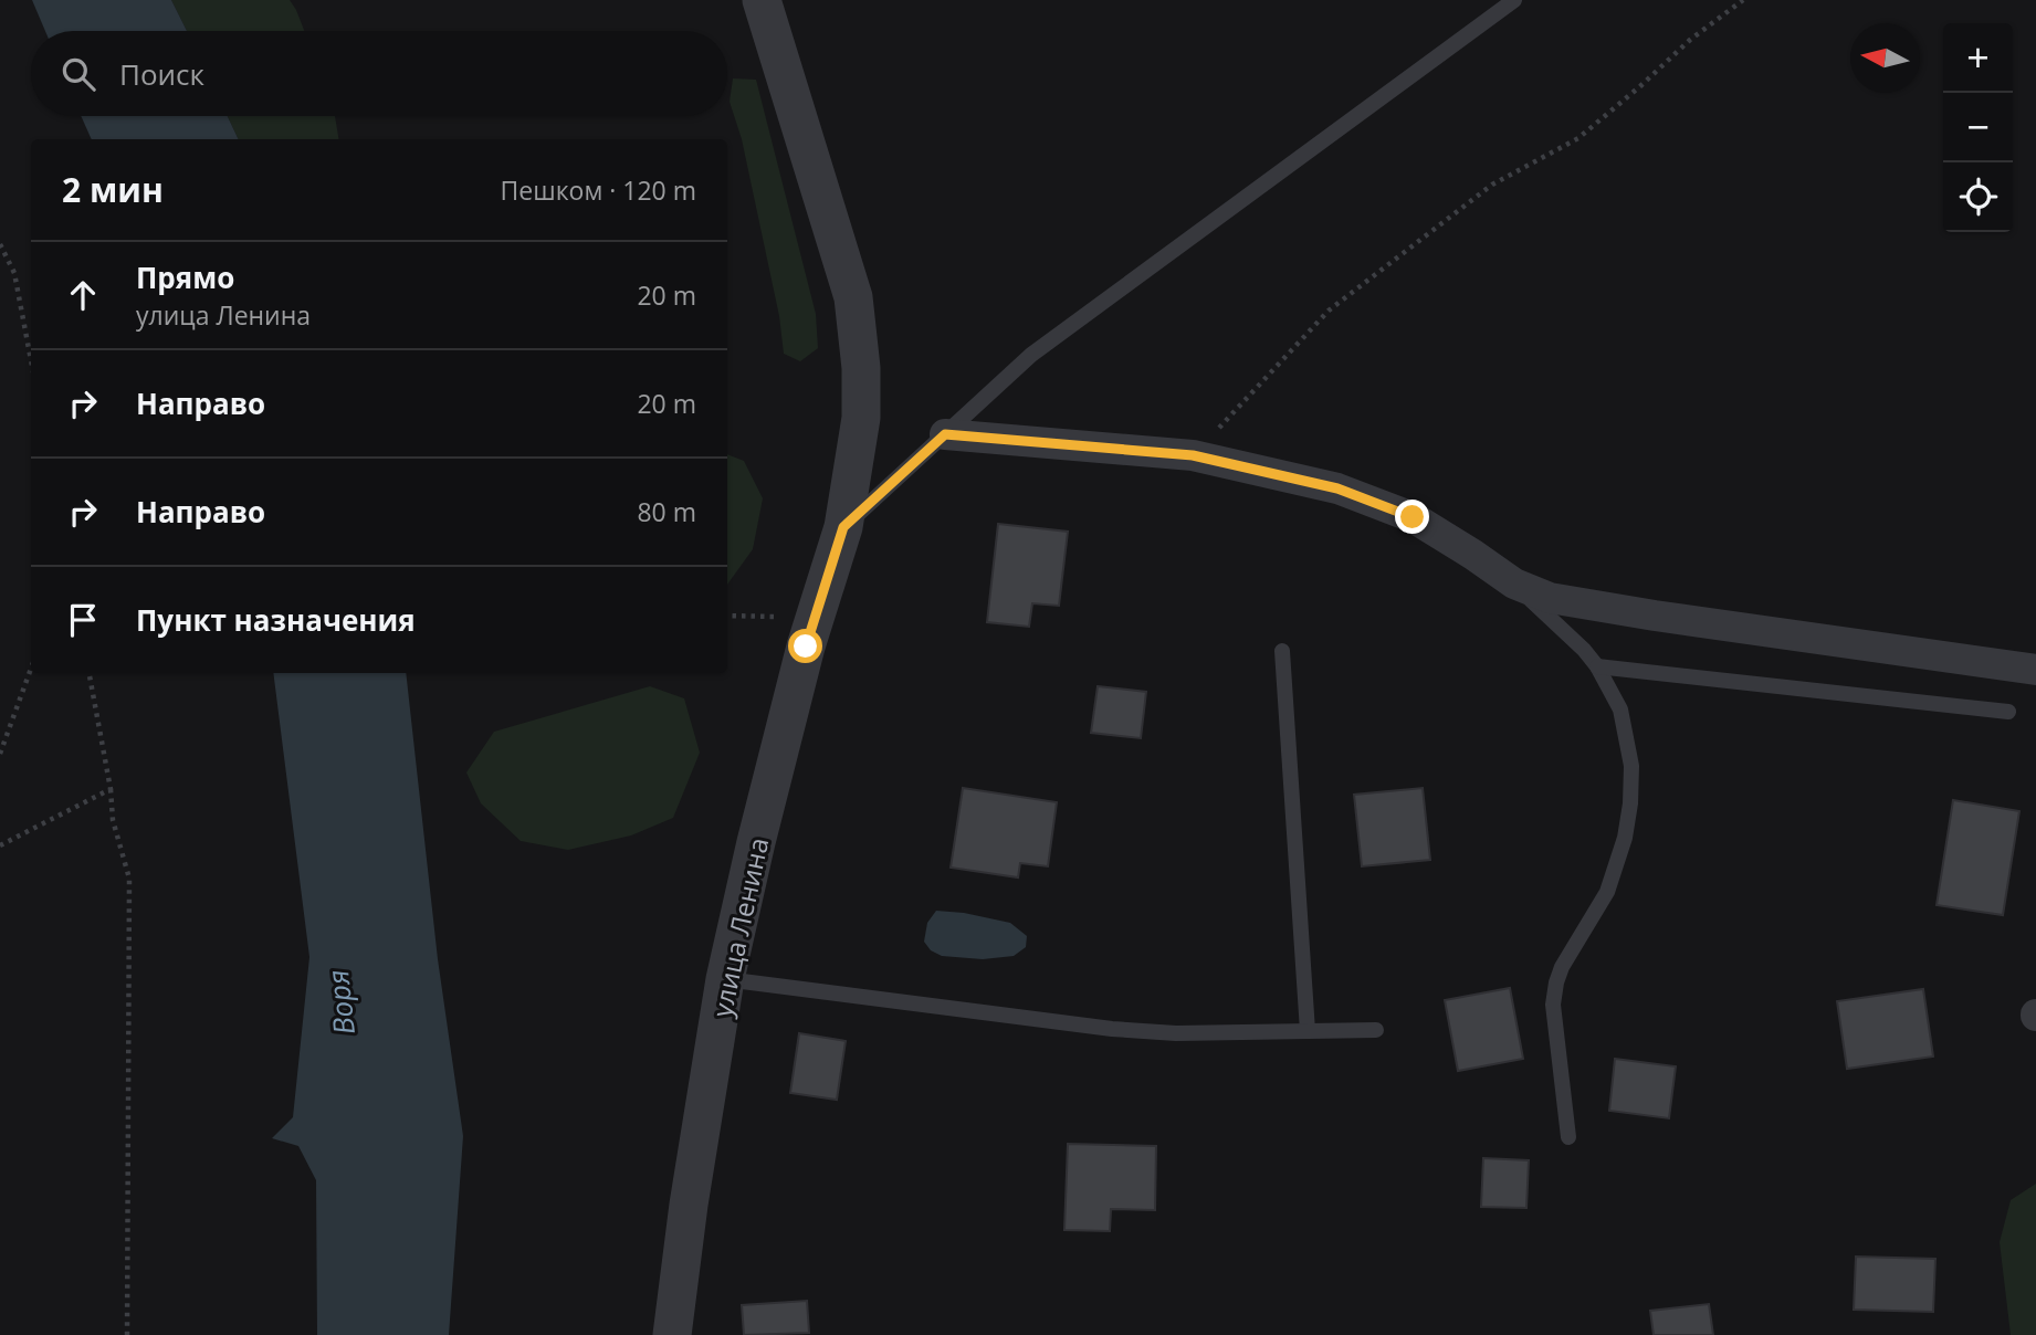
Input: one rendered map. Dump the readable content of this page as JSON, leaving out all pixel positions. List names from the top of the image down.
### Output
{
  "streets": {
    "street": ["улица Ленина"]
  },
  "water": ["Воря"],
  "north": "left",
  "page": {
    "map_buttons": ["+", "−"],
    "search": "Поиск",
    "heading": ["2 мин", "Пешком · 120 m"],
    "list": [
      ["Прямо", "улица Ленина", "20 m"],
      ["Направо", "20 m"],
      ["Направо", "80 m"],
      "Пункт назначения"
    ]
  }
}
